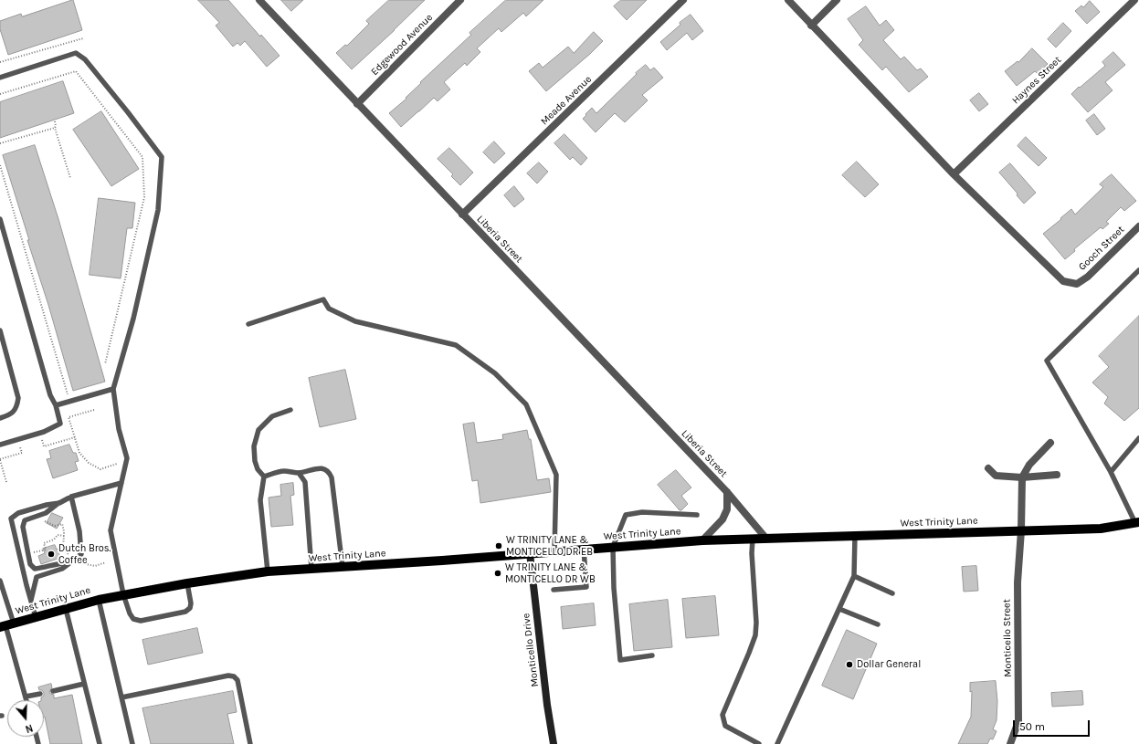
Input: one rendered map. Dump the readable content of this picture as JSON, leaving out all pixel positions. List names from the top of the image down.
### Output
{
  "streets": {
    "main road": ["West Trinity Lane"],
    "street": [
      "Edgewood Avenue",
      "Haynes Street",
      "Meade Avenue",
      "Liberia Street",
      "Gooch Street",
      "Monticello Street",
      "Monticello Drive"
    ]
  },
  "crossings": [
    ["Edgewood Avenue", "Liberia Street"],
    ["Haynes Street", "Gooch Street"],
    ["Meade Avenue", "Liberia Street"],
    ["Liberia Street", "West Trinity Lane"],
    ["West Trinity Lane", "Monticello Street"],
    ["West Trinity Lane", "Monticello Drive"]
  ],
  "places": [
    "W TRINITY LANE & MONTICELLO DR EB",
    "Dutch Bros. Coffee",
    "W TRINITY LANE & MONTICELLO DR WB",
    "Dollar General"
  ],
  "scale_bar": "50 m",
  "north": "bottom"
}
